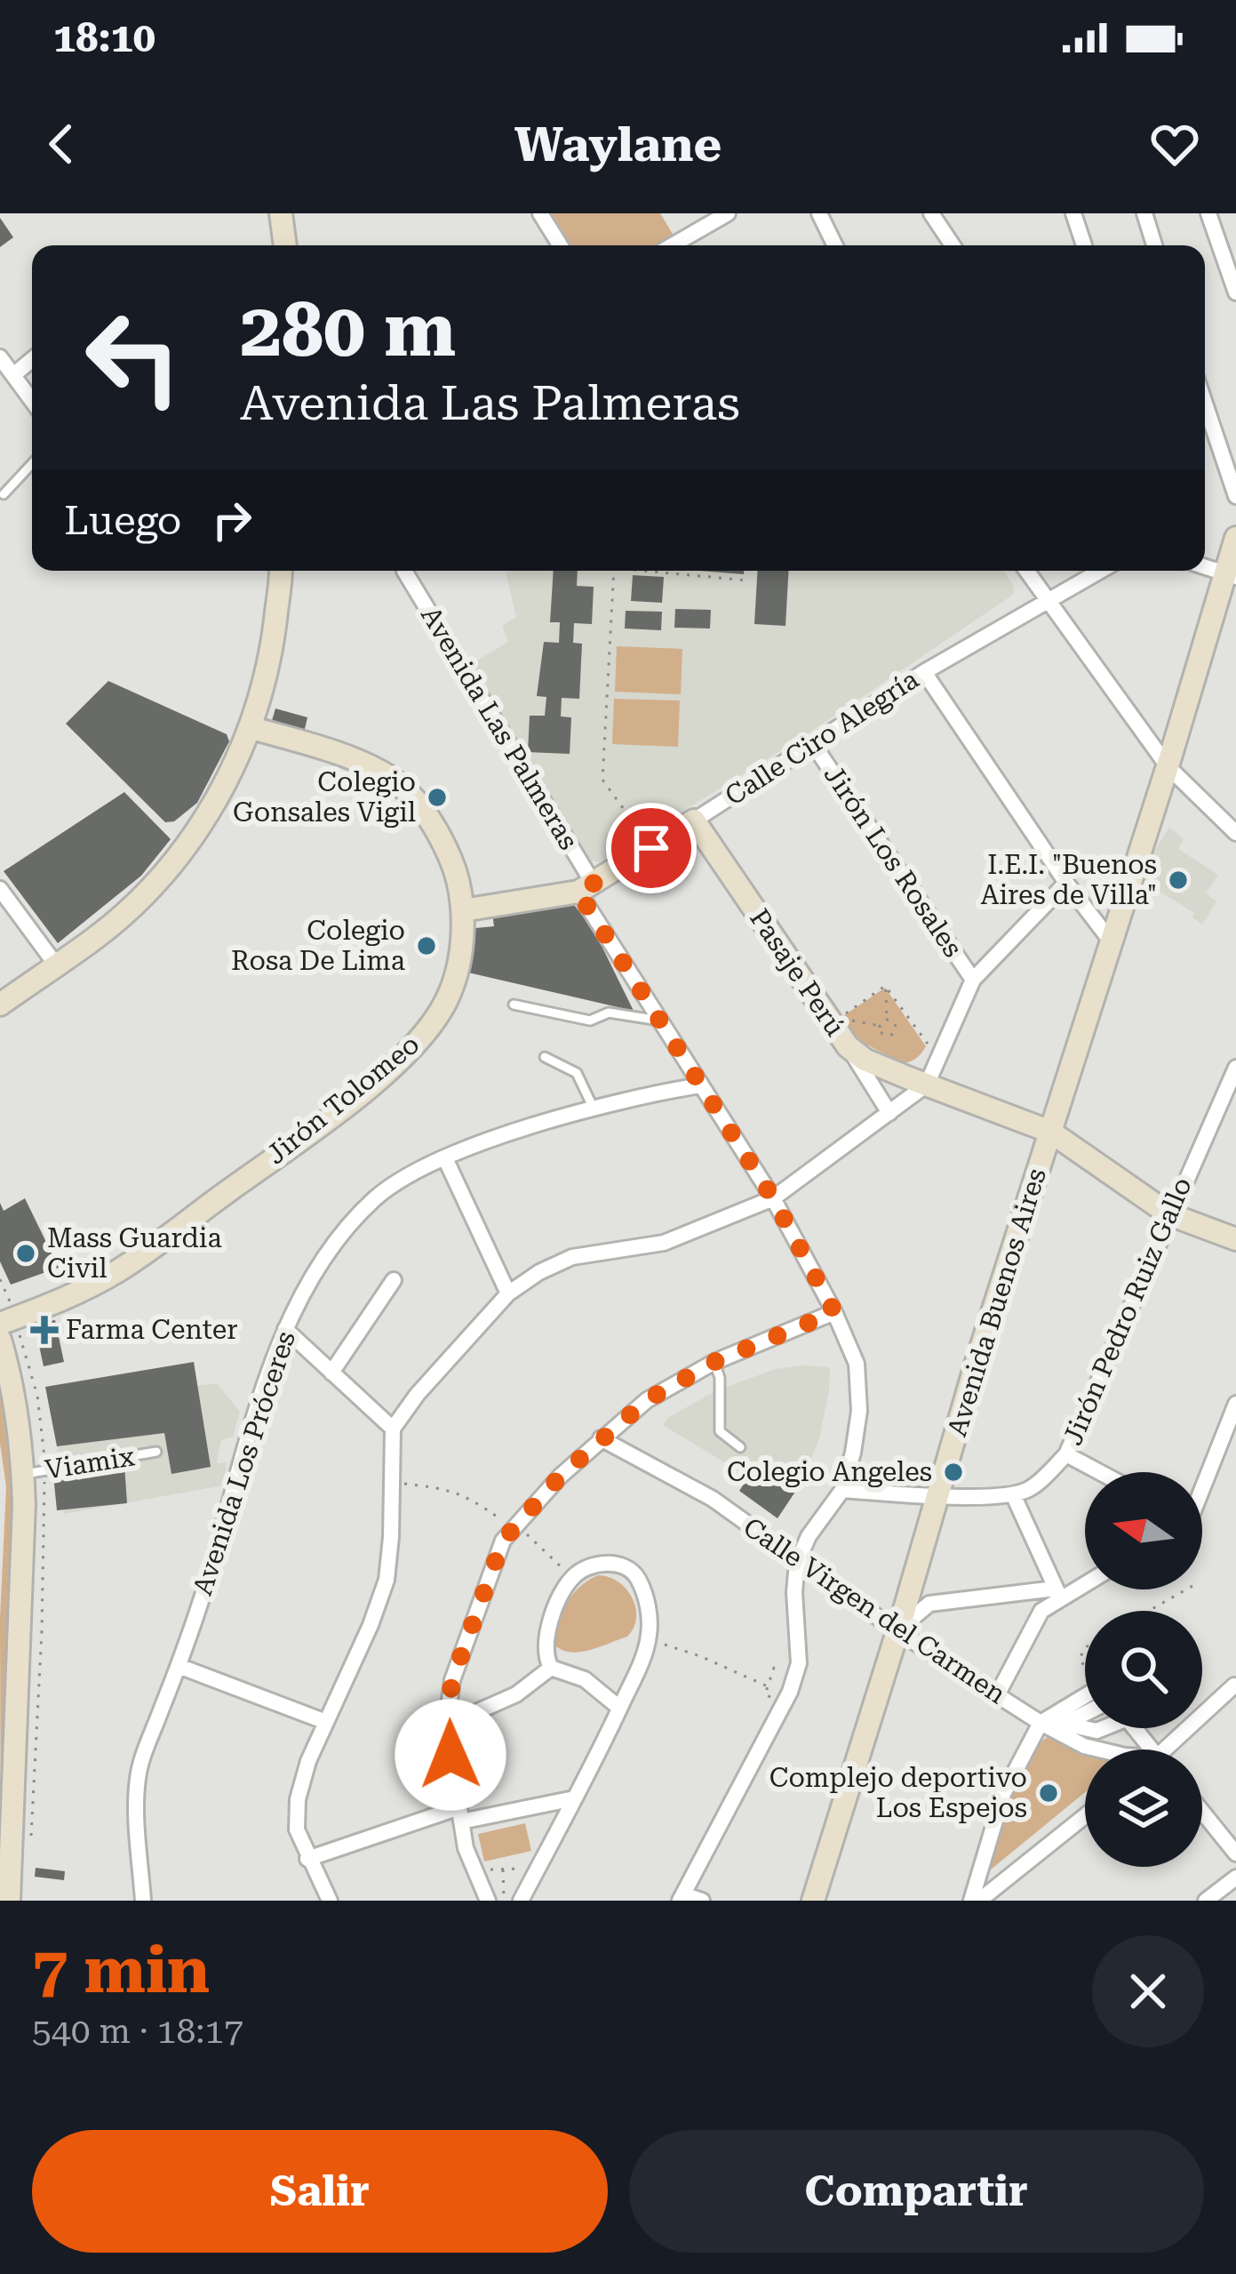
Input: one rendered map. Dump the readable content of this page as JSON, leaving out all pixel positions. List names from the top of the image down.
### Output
{
  "streets": {
    "street": [
      "Avenida Las Palmeras",
      "Calle Ciro Alegría",
      "Jirón Los Rosales",
      "Pasaje Perú",
      "Jirón Tolomeo",
      "Avenida Buenos Aires",
      "Jirón Pedro Ruiz Gallo",
      "Avenida Los Próceres",
      "Calle Virgen del Carmen"
    ],
    "lane": ["Viamix"]
  },
  "crossings": [
    ["Avenida Las Palmeras", "Calle Ciro Alegría"],
    ["Avenida Las Palmeras", "Avenida Los Próceres"],
    ["Calle Ciro Alegría", "Jirón Los Rosales"],
    ["Calle Ciro Alegría", "Pasaje Perú"],
    ["Calle Ciro Alegría", "Jirón Tolomeo"],
    ["Pasaje Perú", "Avenida Buenos Aires"],
    ["Pasaje Perú", "Jirón Pedro Ruiz Gallo"],
    ["Avenida Buenos Aires", "Calle Virgen del Carmen"]
  ],
  "places": {
    "other": [
      "Colegio Gonsales Vigil",
      "I.E.I. \"Buenos Aires de Villa\"",
      "Colegio Rosa De Lima",
      "Mass Guardia Civil",
      "Colegio Angeles",
      "Complejo deportivo Los Espejos"
    ],
    "health": ["Farma Center"]
  },
  "north": "left",
  "page": {
    "status": "18:10",
    "header": "Waylane",
    "turn": ["280 m", "Avenida Las Palmeras"],
    "then": "Luego",
    "heading": ["7 min", "540 m · 18:17"],
    "buttons": ["Salir", "Compartir"]
  }
}
